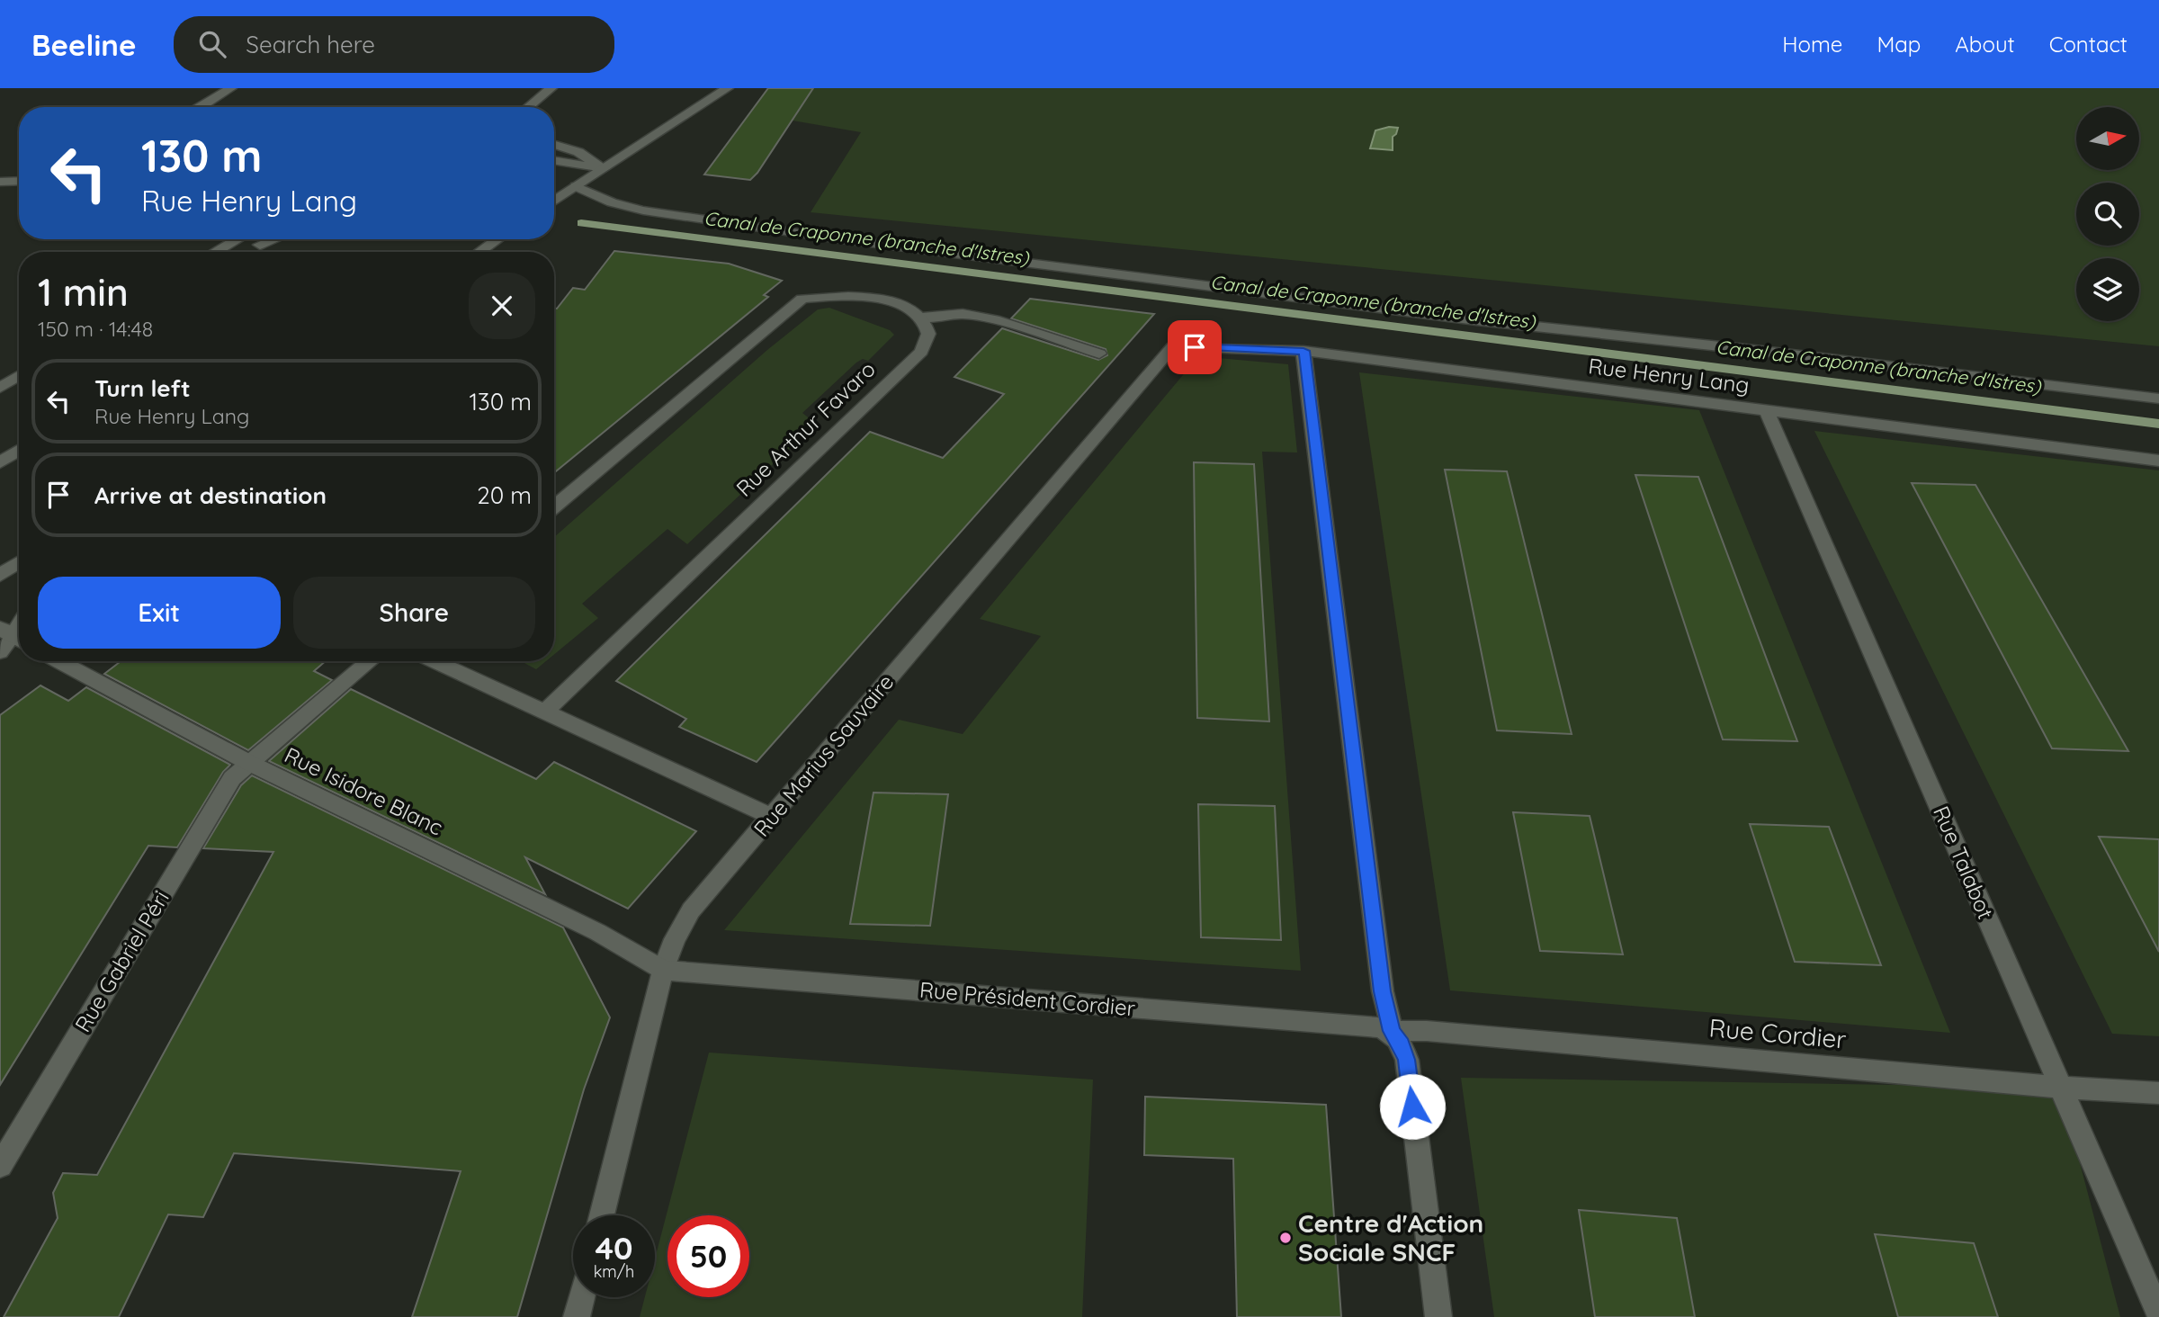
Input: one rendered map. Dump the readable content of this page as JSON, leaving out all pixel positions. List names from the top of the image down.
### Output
{
  "streets": {
    "street": [
      "Rue Henry Lang",
      "Rue Arthur Favaro",
      "Rue Marius Sauvaire",
      "Rue Isidore Blanc",
      "Rue Talabot",
      "Rue Gabriel Péri",
      "Rue Président Cordier",
      "Rue Cordier"
    ]
  },
  "crossings": [
    ["Rue Henry Lang", "Rue Marius Sauvaire"],
    ["Rue Henry Lang", "Rue Talabot"],
    ["Rue Marius Sauvaire", "Rue Isidore Blanc"],
    ["Rue Marius Sauvaire", "Rue Président Cordier"],
    ["Rue Isidore Blanc", "Rue Gabriel Péri"],
    ["Rue Isidore Blanc", "Rue Président Cordier"],
    ["Rue Talabot", "Rue Cordier"],
    ["Rue Président Cordier", "Rue Cordier"]
  ],
  "water": ["Canal de Craponne (branche d'Istres)"],
  "places": ["Centre d'Action Sociale SNCF"],
  "north": "right",
  "page": {
    "header": "Beeline",
    "search": "Search here",
    "nav": [
      "Home",
      "Map",
      "About",
      "Contact"
    ],
    "turn": ["130 m", "Rue Henry Lang"],
    "heading": ["1 min", "150 m · 14:48"],
    "list": [
      {
        "name": "Turn left",
        "note": "Rue Henry Lang",
        "value": "130 m"
      },
      {
        "name": "Arrive at destination",
        "value": "20 m"
      }
    ],
    "buttons": ["Exit", "Share"],
    "speed": "40 km/h",
    "limit": "50"
  }
}
